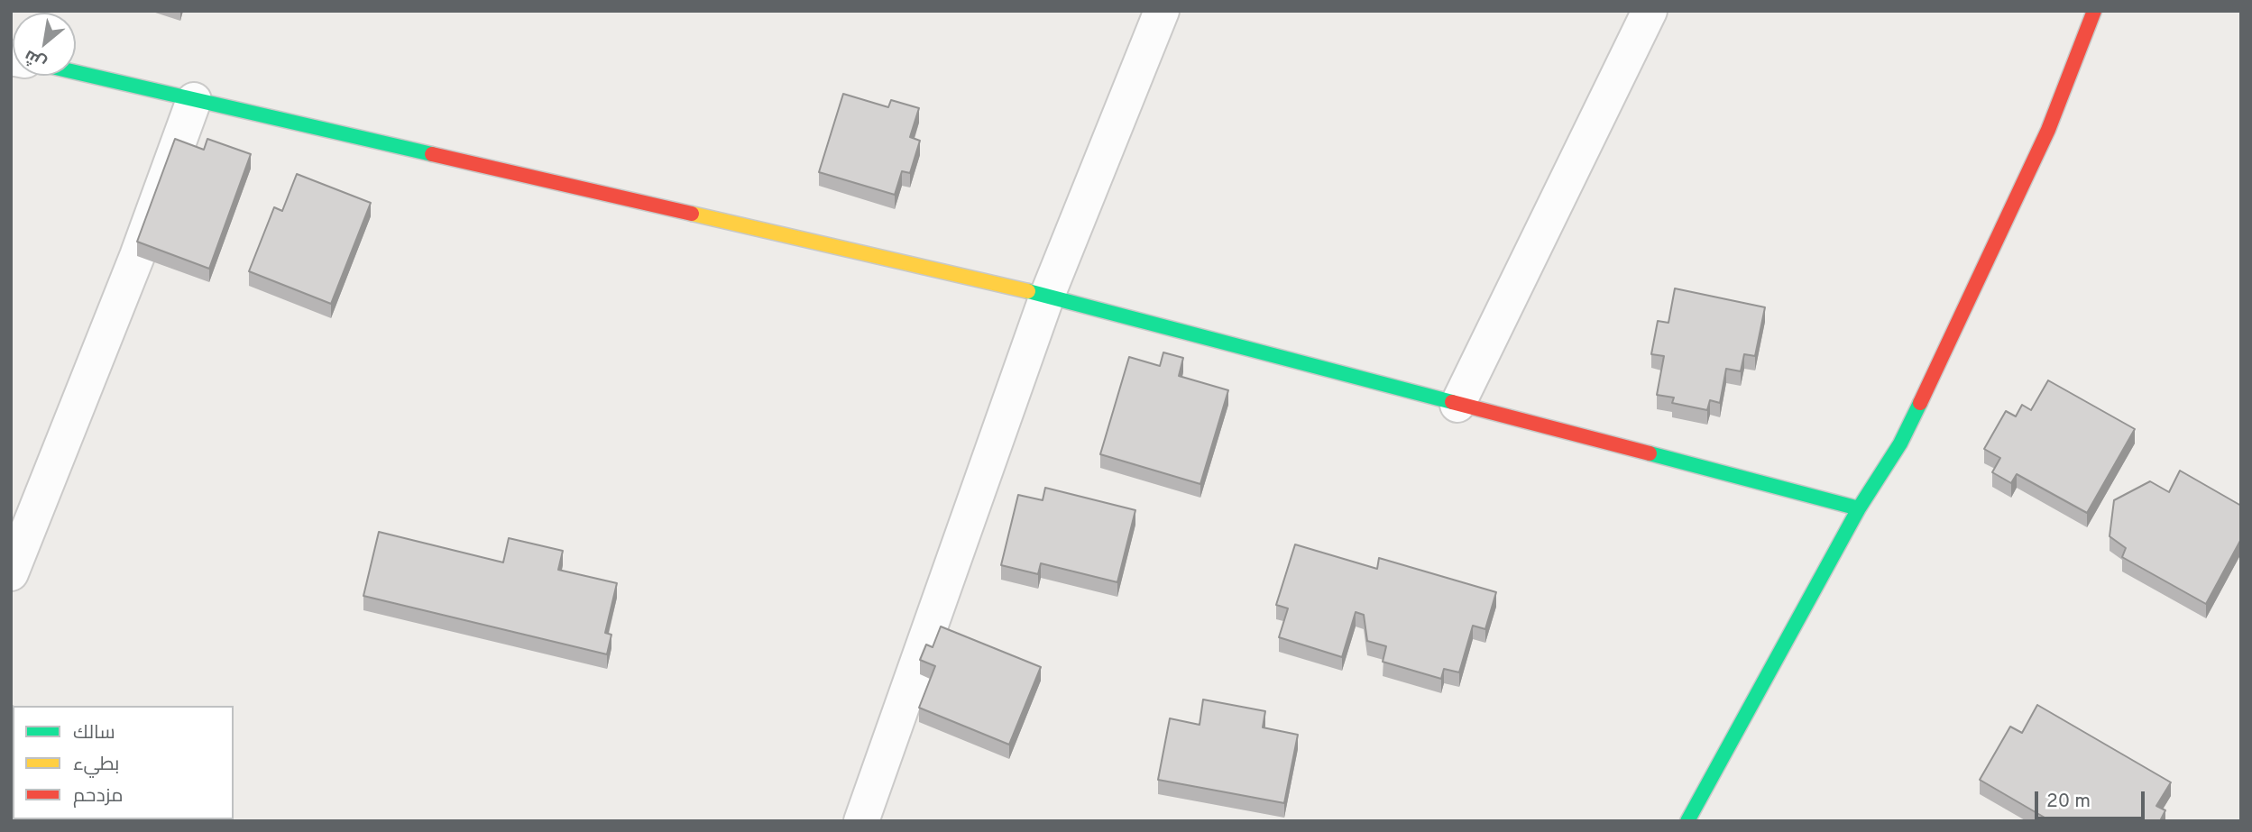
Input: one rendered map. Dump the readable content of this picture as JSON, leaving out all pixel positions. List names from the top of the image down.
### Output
{
  "legend": ["سالك", "بطيء", "مزدحم"],
  "scale_bar": "20 m",
  "north": "bottom left"
}
